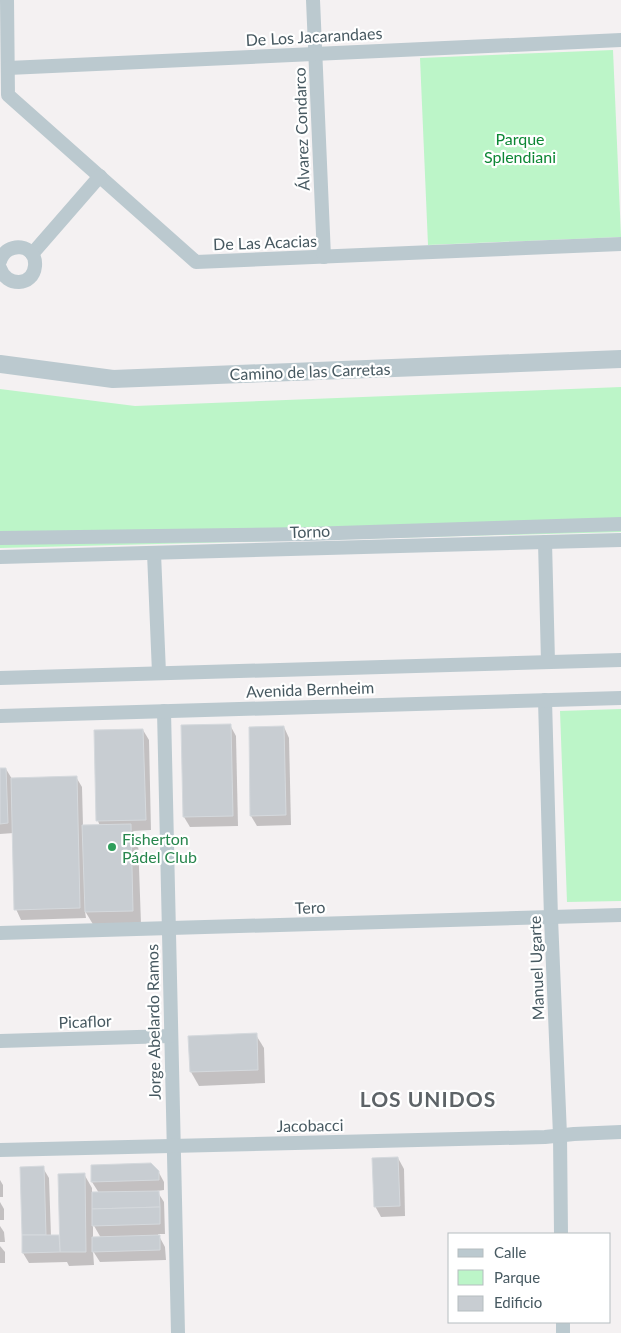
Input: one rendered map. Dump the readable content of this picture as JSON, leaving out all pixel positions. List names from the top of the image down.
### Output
{
  "streets": {
    "street": [
      "De Los Jacarandaes",
      "Álvarez Condarco",
      "De Las Acacias",
      "Camino de las Carretas",
      "Torno",
      "Avenida Bernheim",
      "Tero",
      "Manuel Ugarte",
      "Picaflor",
      "Jorge Abelardo Ramos",
      "Jacobacci"
    ]
  },
  "crossings": [
    ["De Los Jacarandaes", "Álvarez Condarco"],
    ["De Los Jacarandaes", "De Las Acacias"],
    ["Álvarez Condarco", "De Las Acacias"],
    ["Avenida Bernheim", "Manuel Ugarte"],
    ["Avenida Bernheim", "Jorge Abelardo Ramos"],
    ["Tero", "Manuel Ugarte"],
    ["Tero", "Jorge Abelardo Ramos"],
    ["Manuel Ugarte", "Jacobacci"],
    ["Picaflor", "Jorge Abelardo Ramos"],
    ["Jorge Abelardo Ramos", "Jacobacci"]
  ],
  "districts": ["LOS UNIDOS"],
  "parks": ["Parque Splendiani"],
  "places": ["Fisherton Pádel Club"],
  "legend": ["Calle", "Parque", "Edificio"]
}
